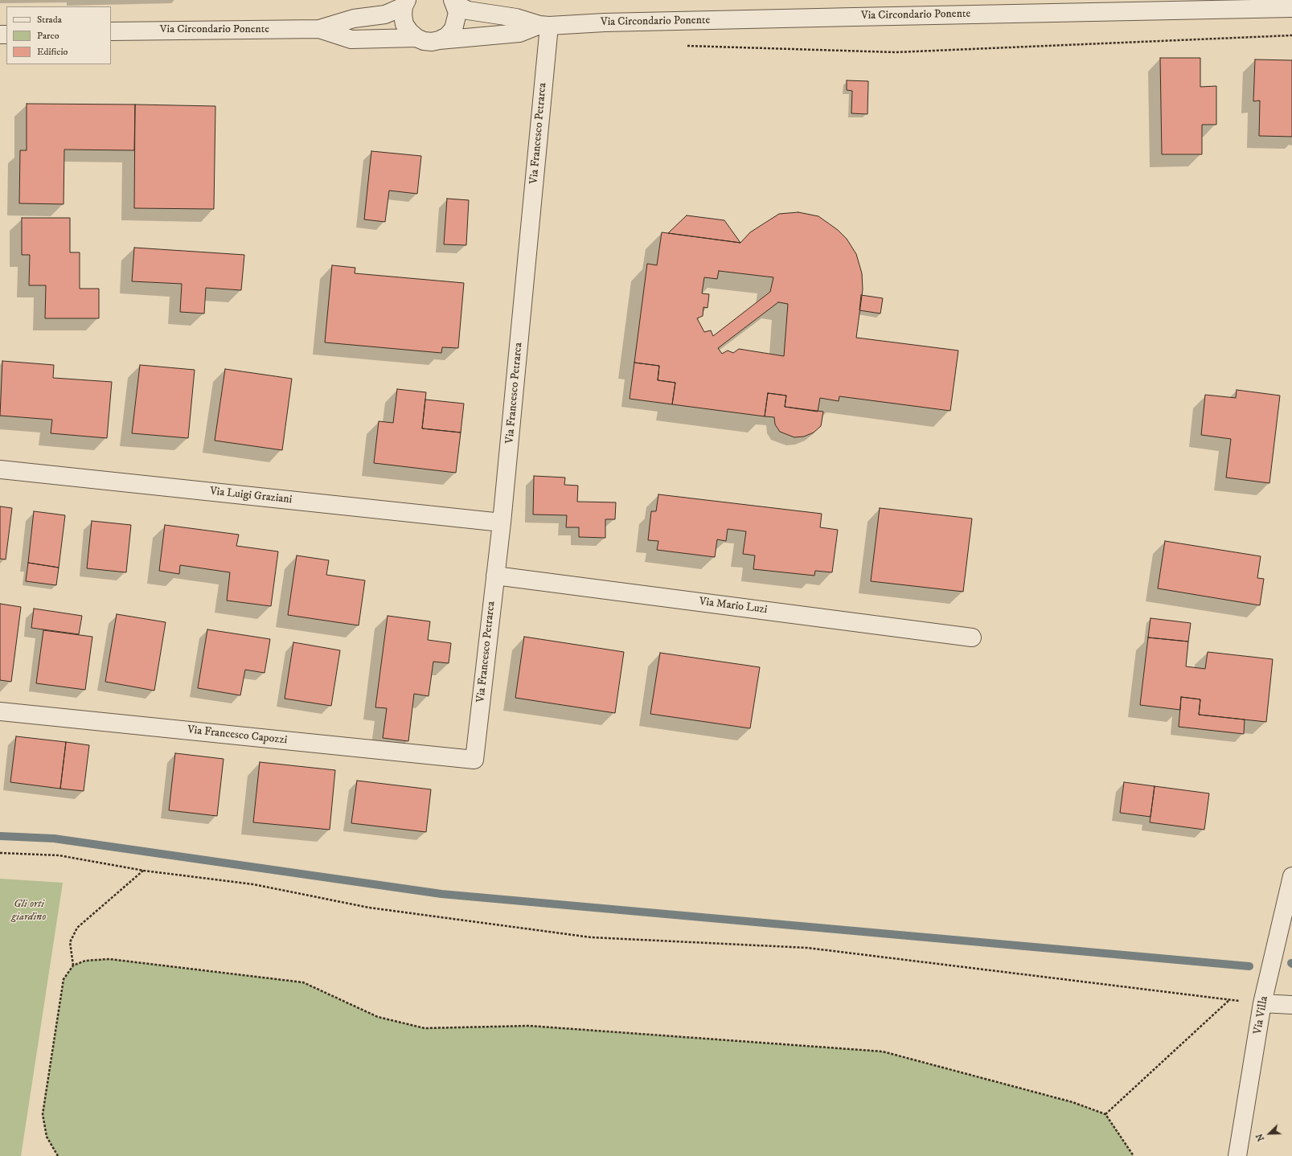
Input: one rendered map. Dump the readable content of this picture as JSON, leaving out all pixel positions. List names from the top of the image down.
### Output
{
  "streets": {
    "street": [
      "Via Circondario Ponente",
      "Via Francesco Petrarca",
      "Via Luigi Graziani",
      "Via Mario Luzi",
      "Via Francesco Capozzi",
      "Via Villa"
    ]
  },
  "crossings": [
    ["Via Circondario Ponente", "Via Francesco Petrarca"],
    ["Via Francesco Petrarca", "Via Luigi Graziani"],
    ["Via Francesco Petrarca", "Via Mario Luzi"],
    ["Via Francesco Petrarca", "Via Francesco Capozzi"]
  ],
  "parks": ["Gli orti giardino"],
  "legend": ["Strada", "Parco", "Edificio"],
  "north": "bottom left"
}
